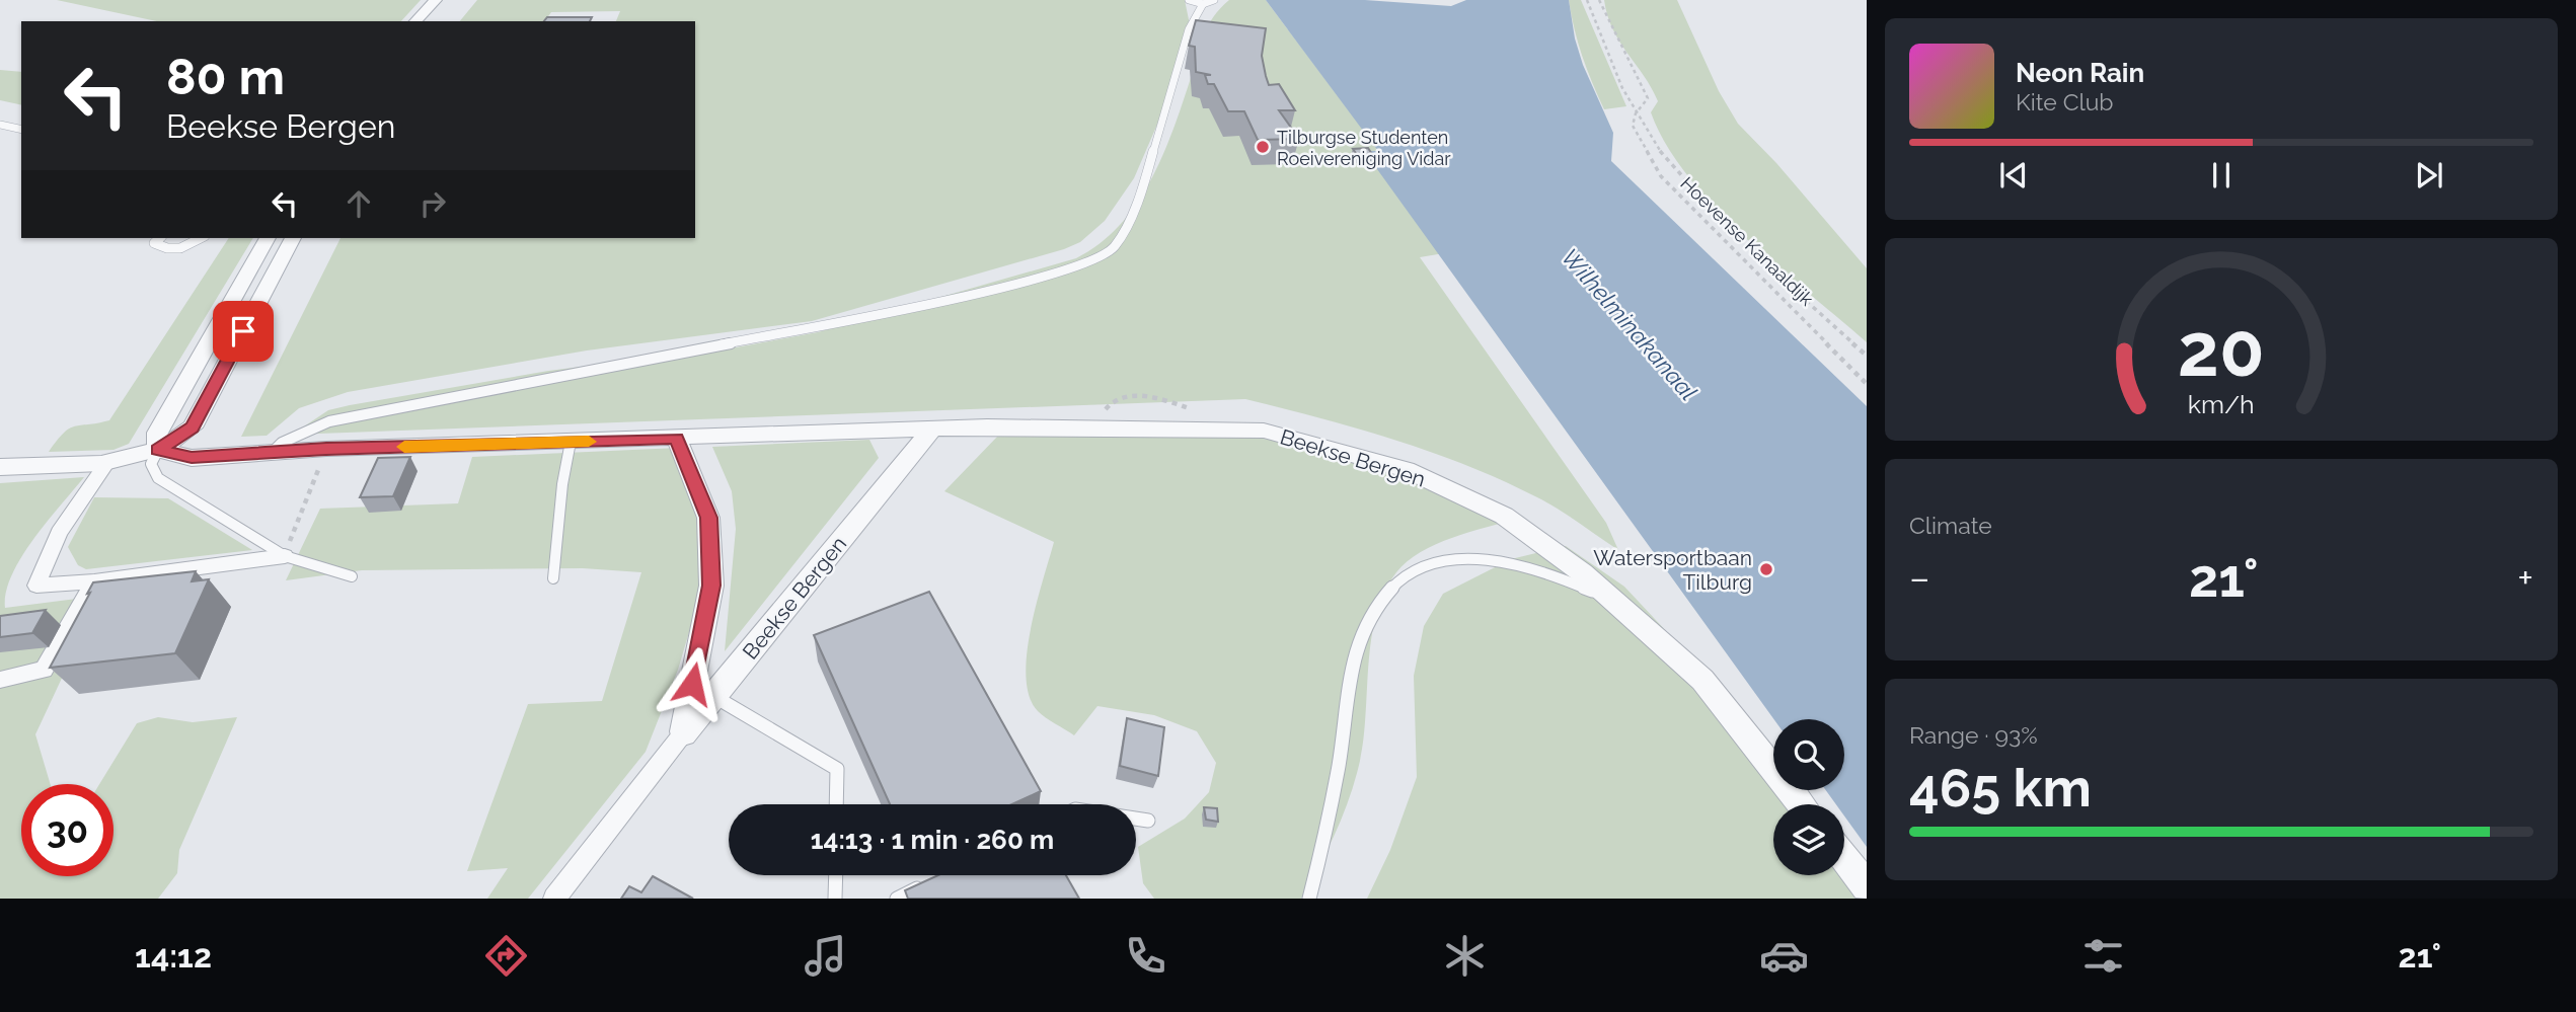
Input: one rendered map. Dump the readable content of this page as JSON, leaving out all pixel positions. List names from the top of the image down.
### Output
{
  "streets": {
    "street": ["Beekse Bergen"],
    "path": ["Hoevense Kanaaldijk"]
  },
  "water": ["Wilhelminakanaal"],
  "places": ["Tilburgse Studenten Roeivereniging Vidar", "Watersportbaan Tilburg"],
  "page": {
    "turn": ["80 m", "Beekse Bergen"],
    "song": ["Neon Rain", "Kite Club"],
    "tile": [
      "Climate",
      ["Range · 93%", "465 km"]
    ],
    "heat": ["−", "21°", "+"],
    "limit": "30",
    "trip": "14:13 · 1 min · 260 m",
    "tabs": ["14:12", "21°"],
    "gauge": ["20", "km/h"]
  }
}
